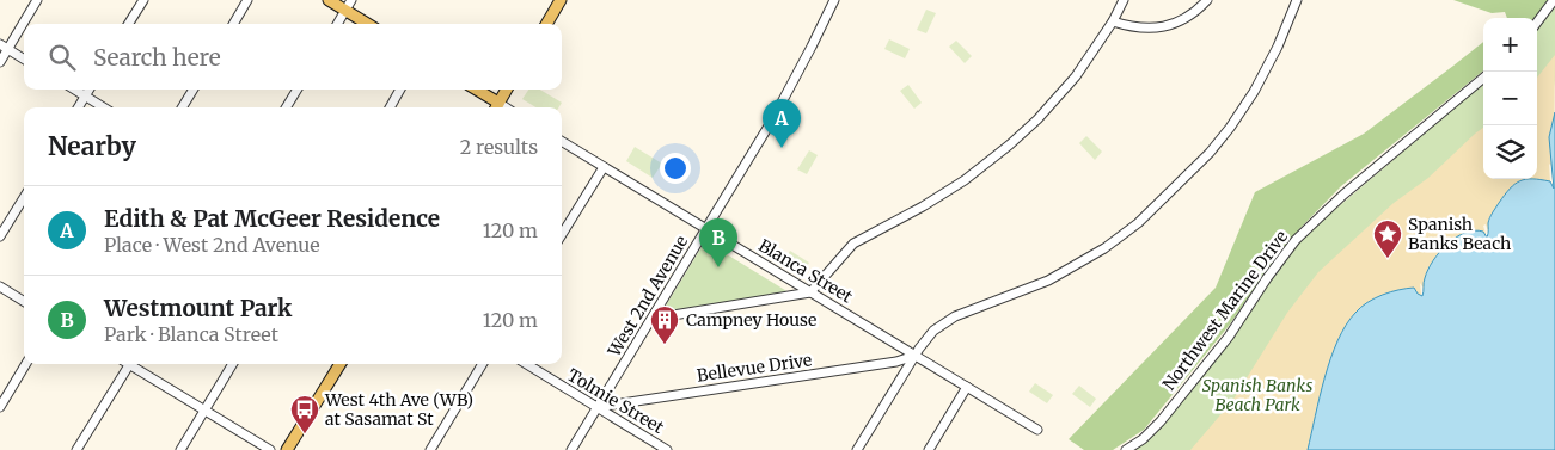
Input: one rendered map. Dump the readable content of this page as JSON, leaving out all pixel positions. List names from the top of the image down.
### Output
{
  "streets": {
    "street": [
      "Blanca Street",
      "West 2nd Avenue",
      "Northwest Marine Drive",
      "Bellevue Drive",
      "Tolmie Street"
    ]
  },
  "crossings": [
    ["Blanca Street", "West 2nd Avenue"],
    ["Blanca Street", "Bellevue Drive"],
    ["West 2nd Avenue", "Bellevue Drive"],
    ["West 2nd Avenue", "Tolmie Street"],
    ["Bellevue Drive", "Tolmie Street"]
  ],
  "parks": ["Spanish Banks Beach Park"],
  "places": {
    "place": ["Spanish Banks Beach"],
    "building": ["Campney House"],
    "bus stop": ["West 4th Ave (WB) at Sasamat St"]
  },
  "page": {
    "map_buttons": ["+", "−"],
    "search": "Search here",
    "pins": ["A", "B"],
    "heading": ["Nearby", "2 results"],
    "list": [
      {
        "mark": "A",
        "name": "Edith & Pat McGeer Residence",
        "note": "Place · West 2nd Avenue",
        "value": "120 m"
      },
      {
        "mark": "B",
        "name": "Westmount Park",
        "note": "Park · Blanca Street",
        "value": "120 m"
      }
    ]
  }
}
